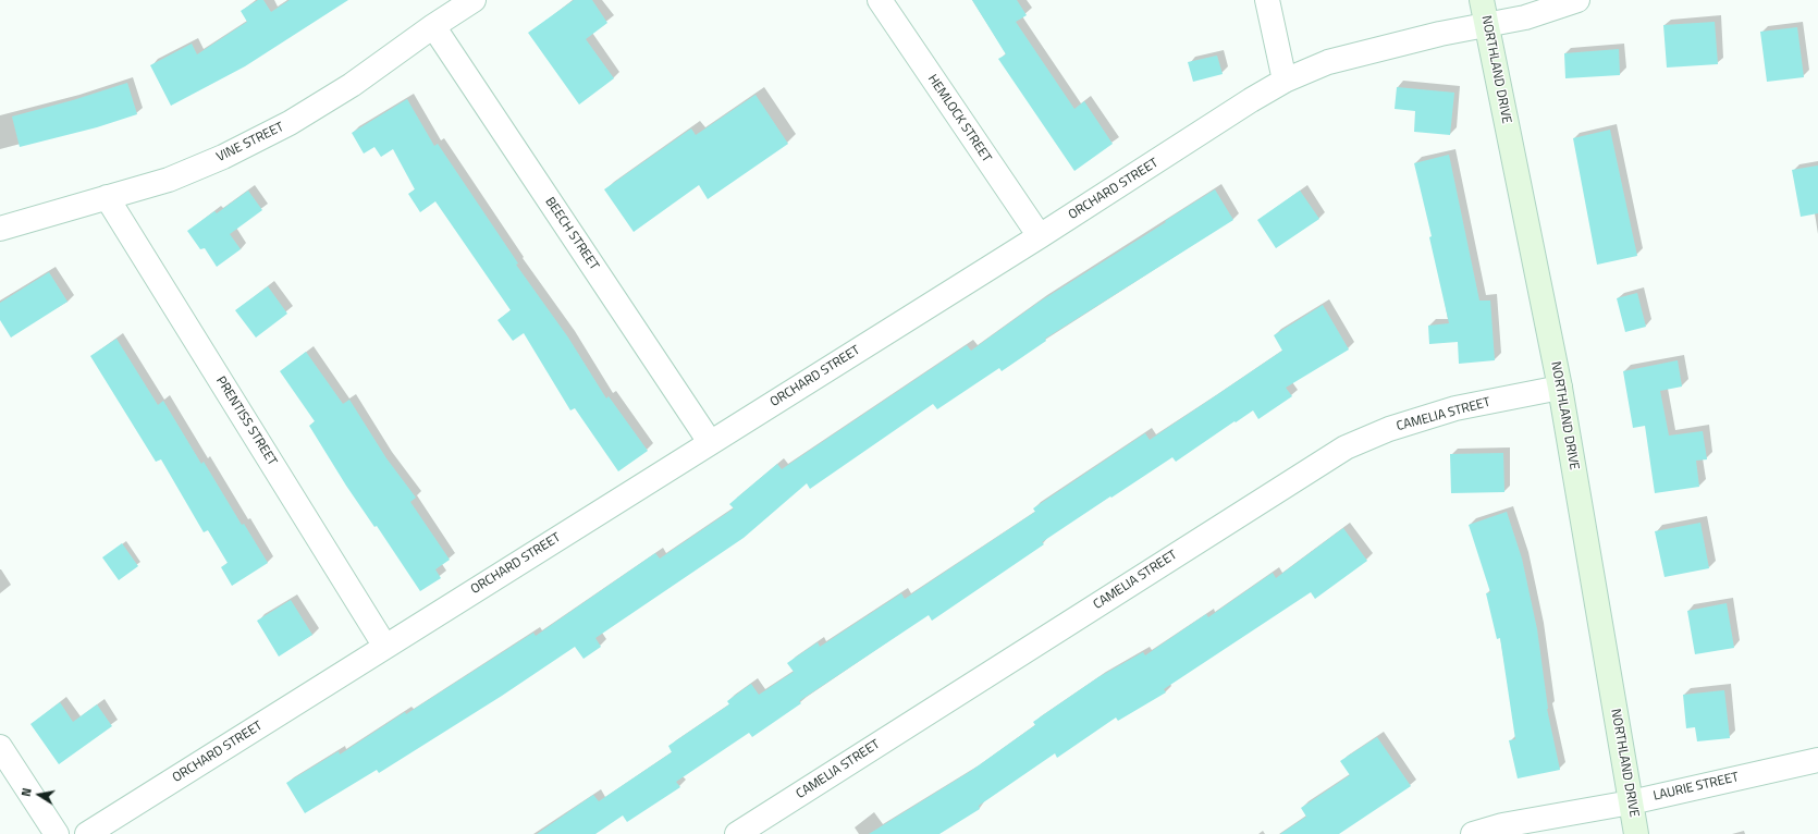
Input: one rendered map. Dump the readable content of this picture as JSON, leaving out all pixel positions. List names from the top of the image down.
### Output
{
  "streets": {
    "street": [
      "NORTHLAND DRIVE",
      "HEMLOCK STREET",
      "VINE STREET",
      "ORCHARD STREET",
      "BEECH STREET",
      "CAMELIA STREET",
      "PRENTISS STREET",
      "LAURIE STREET"
    ]
  },
  "crossings": [
    ["NORTHLAND DRIVE", "ORCHARD STREET"],
    ["NORTHLAND DRIVE", "CAMELIA STREET"],
    ["NORTHLAND DRIVE", "LAURIE STREET"],
    ["HEMLOCK STREET", "ORCHARD STREET"],
    ["VINE STREET", "BEECH STREET"],
    ["VINE STREET", "PRENTISS STREET"],
    ["ORCHARD STREET", "BEECH STREET"],
    ["ORCHARD STREET", "PRENTISS STREET"]
  ],
  "north": "left"
}
